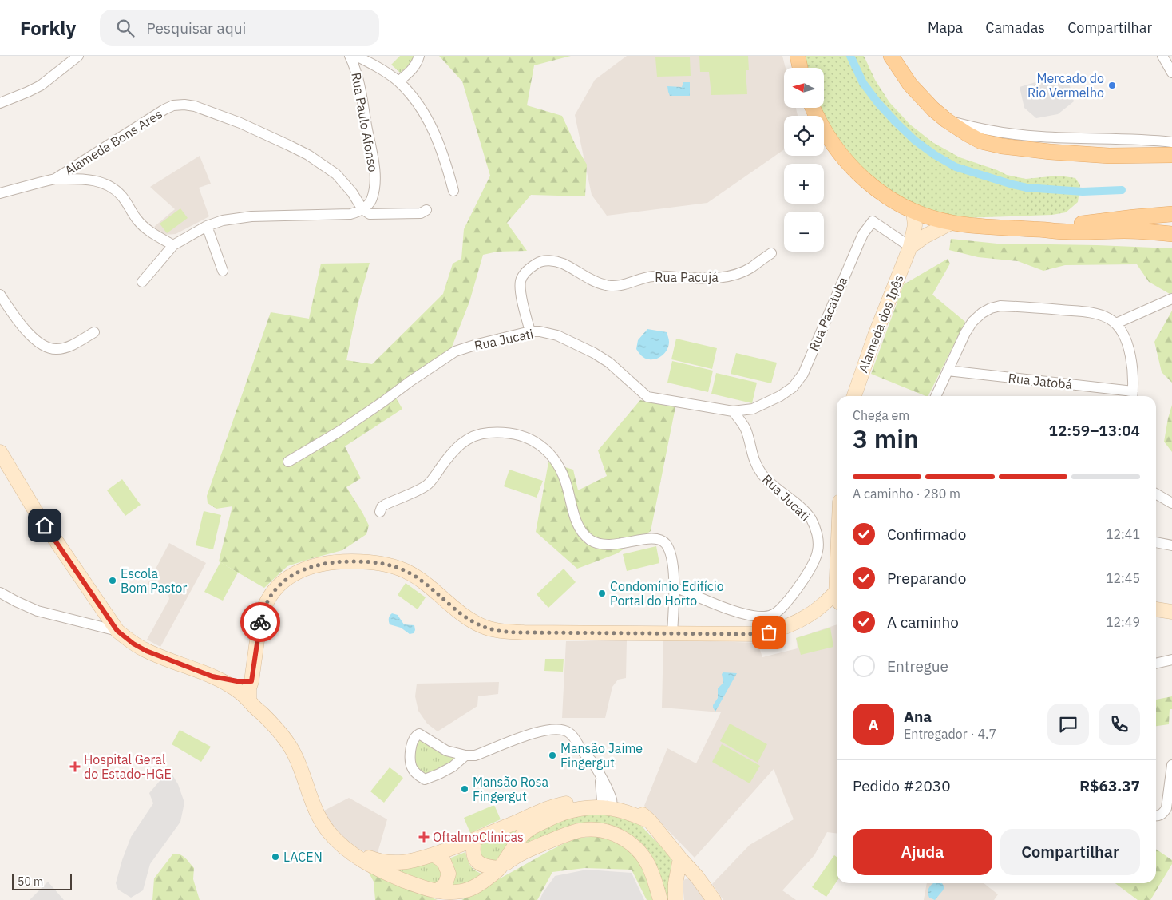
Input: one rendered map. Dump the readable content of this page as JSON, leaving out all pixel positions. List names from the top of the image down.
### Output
{
  "streets": {
    "street": [
      "Rua Paulo Afonso",
      "Alameda Bons Ares",
      "Rua Pacujá",
      "Rua Pacatuba",
      "Alameda dos Ipês",
      "Rua Jucati",
      "Rua Jatobá"
    ]
  },
  "crossings": [
    ["Rua Paulo Afonso", "Alameda Bons Ares"],
    ["Rua Pacujá", "Rua Jucati"],
    ["Rua Pacatuba", "Alameda dos Ipês"],
    ["Rua Pacatuba", "Rua Jucati"]
  ],
  "places": {
    "other": [
      "Mercado do Rio Vermelho",
      "Escola Bom Pastor",
      "Condomínio Edifício Portal do Horto",
      "Mansão Jaime Fingergut",
      "Mansão Rosa Fingergut",
      "LACEN"
    ],
    "health": ["Hospital Geral do Estado-HGE", "OftalmoClínicas"]
  },
  "scale_bar": "50 m",
  "north": "left",
  "page": {
    "header": "Forkly",
    "search": "Pesquisar aqui",
    "nav": ["Mapa", "Camadas", "Compartilhar"],
    "map_buttons": ["+", "−"],
    "heading": ["3 min", "Chega em", "12:59–13:04"],
    "panel": [
      "Ana",
      "Entregador · 4.7",
      "Pedido #2030",
      "R$63.37"
    ],
    "bar": "A caminho · 280 m",
    "list": [
      ["Confirmado", "12:41"],
      ["Preparando", "12:45"],
      ["A caminho", "12:49"],
      "Entregue"
    ],
    "round": "A",
    "buttons": ["Ajuda", "Compartilhar"],
    "scale": "50 m"
  }
}
